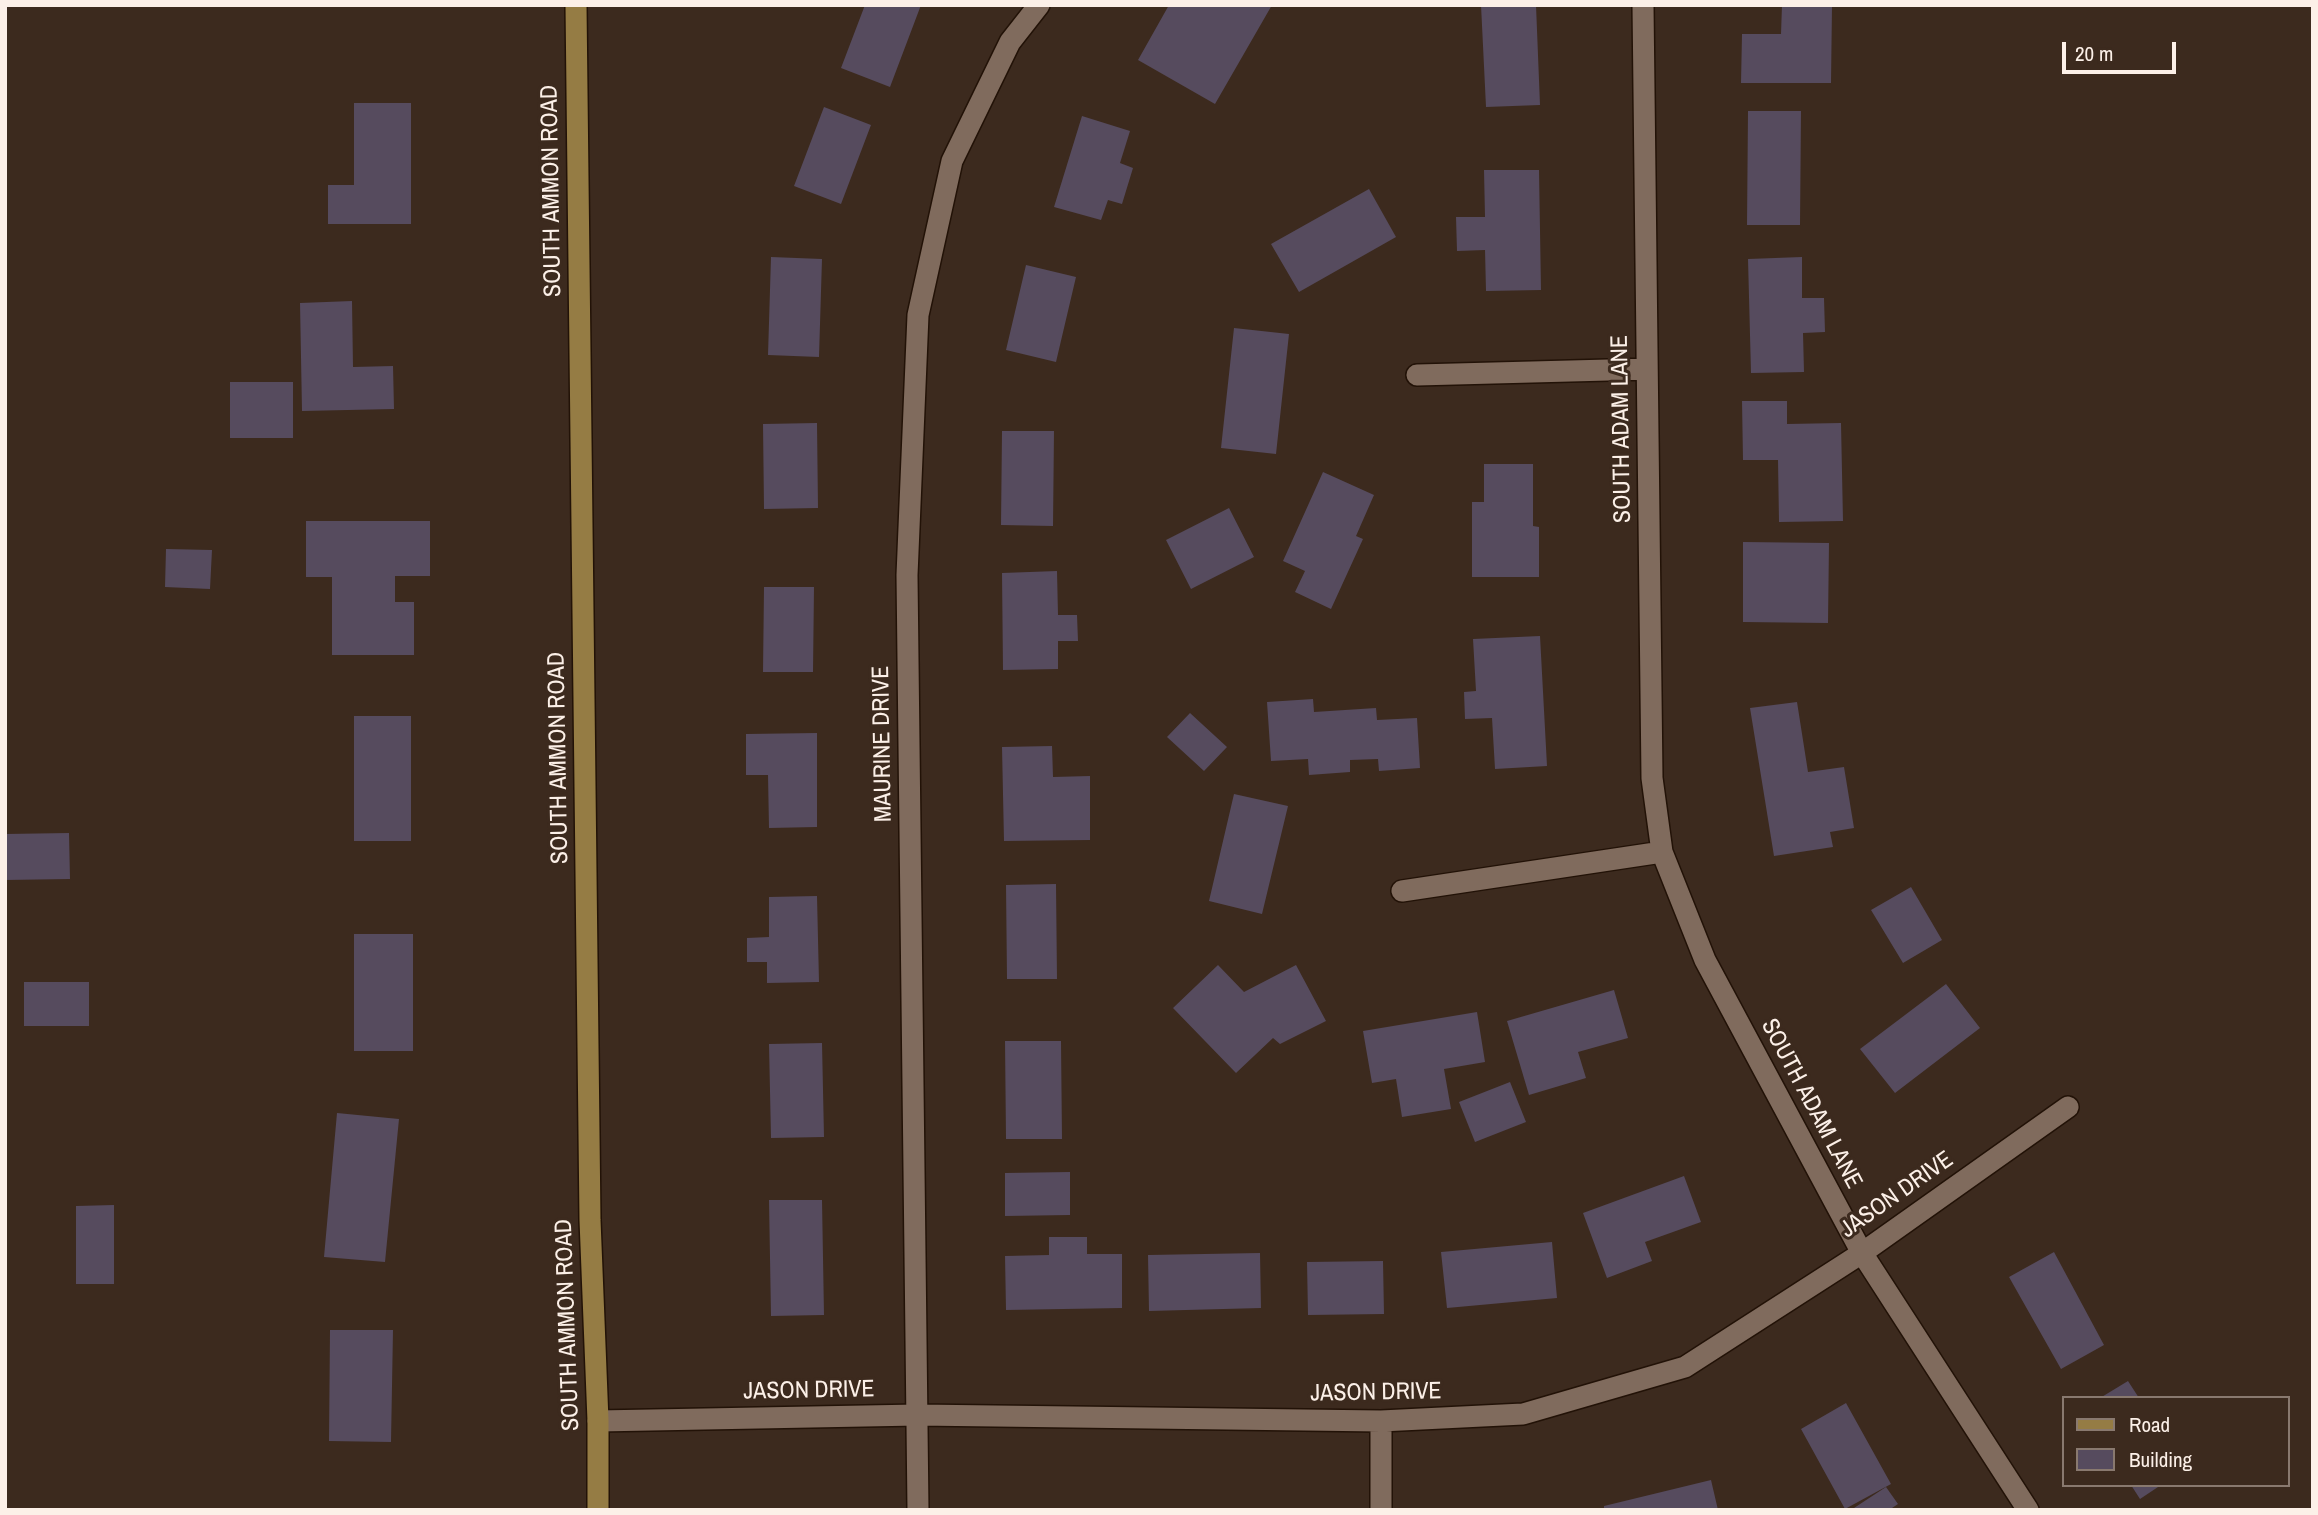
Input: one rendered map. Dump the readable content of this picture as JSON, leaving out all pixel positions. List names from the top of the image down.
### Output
{
  "streets": {
    "main road": ["SOUTH AMMON ROAD"],
    "street": ["SOUTH ADAM LANE", "MAURINE DRIVE", "JASON DRIVE"]
  },
  "crossings": [
    ["SOUTH AMMON ROAD", "JASON DRIVE"],
    ["SOUTH ADAM LANE", "JASON DRIVE"],
    ["MAURINE DRIVE", "JASON DRIVE"]
  ],
  "legend": ["Road", "Building"],
  "scale_bar": "20 m"
}
